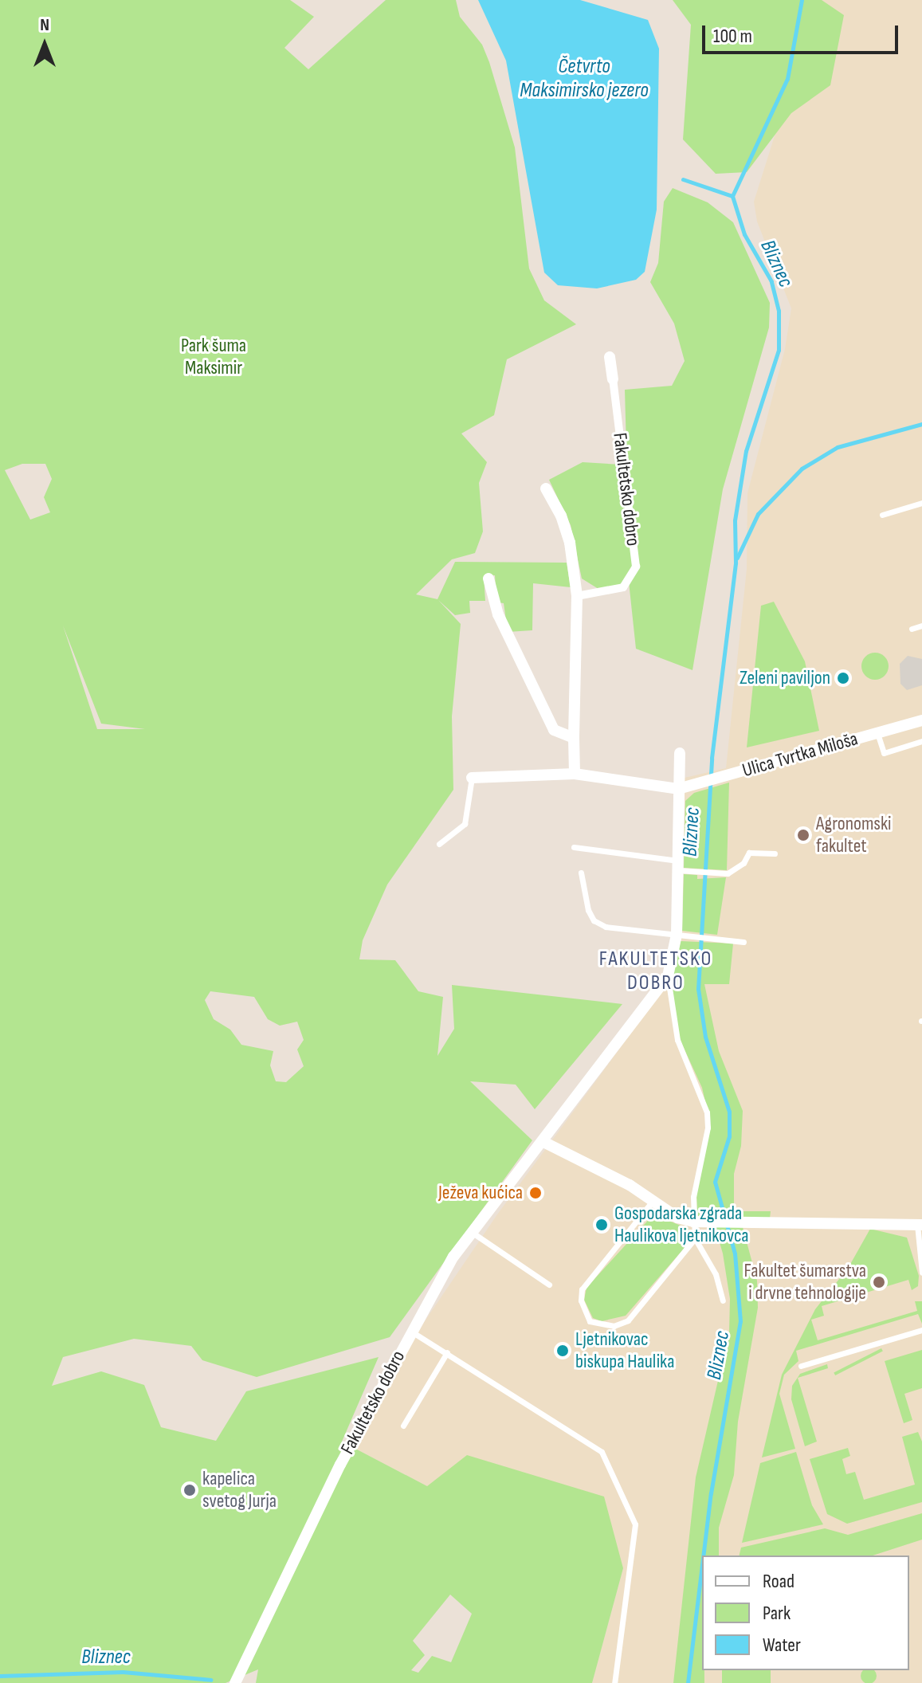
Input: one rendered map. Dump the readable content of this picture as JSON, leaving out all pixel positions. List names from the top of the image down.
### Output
{
  "streets": {
    "street": ["Fakultetsko dobro", "Ulica Tvrtka Miloša"]
  },
  "crossings": [
    ["Fakultetsko dobro", "Ulica Tvrtka Miloša"]
  ],
  "districts": ["FAKULTETSKO DOBRO"],
  "water": ["Četvrto Maksimirsko jezero", "Bliznec"],
  "parks": ["Park šuma Maksimir"],
  "places": [
    "Zeleni paviljon",
    "Agronomski fakultet",
    "Ježeva kućica",
    "Gospodarska zgrada Haulikova ljetnikovca",
    "Fakultet šumarstva i drvne tehnologije",
    "Ljetnikovac biskupa Haulika",
    "kapelica svetog Jurja"
  ],
  "legend": ["Road", "Park", "Water"],
  "scale_bar": "100 m",
  "north": "top"
}
